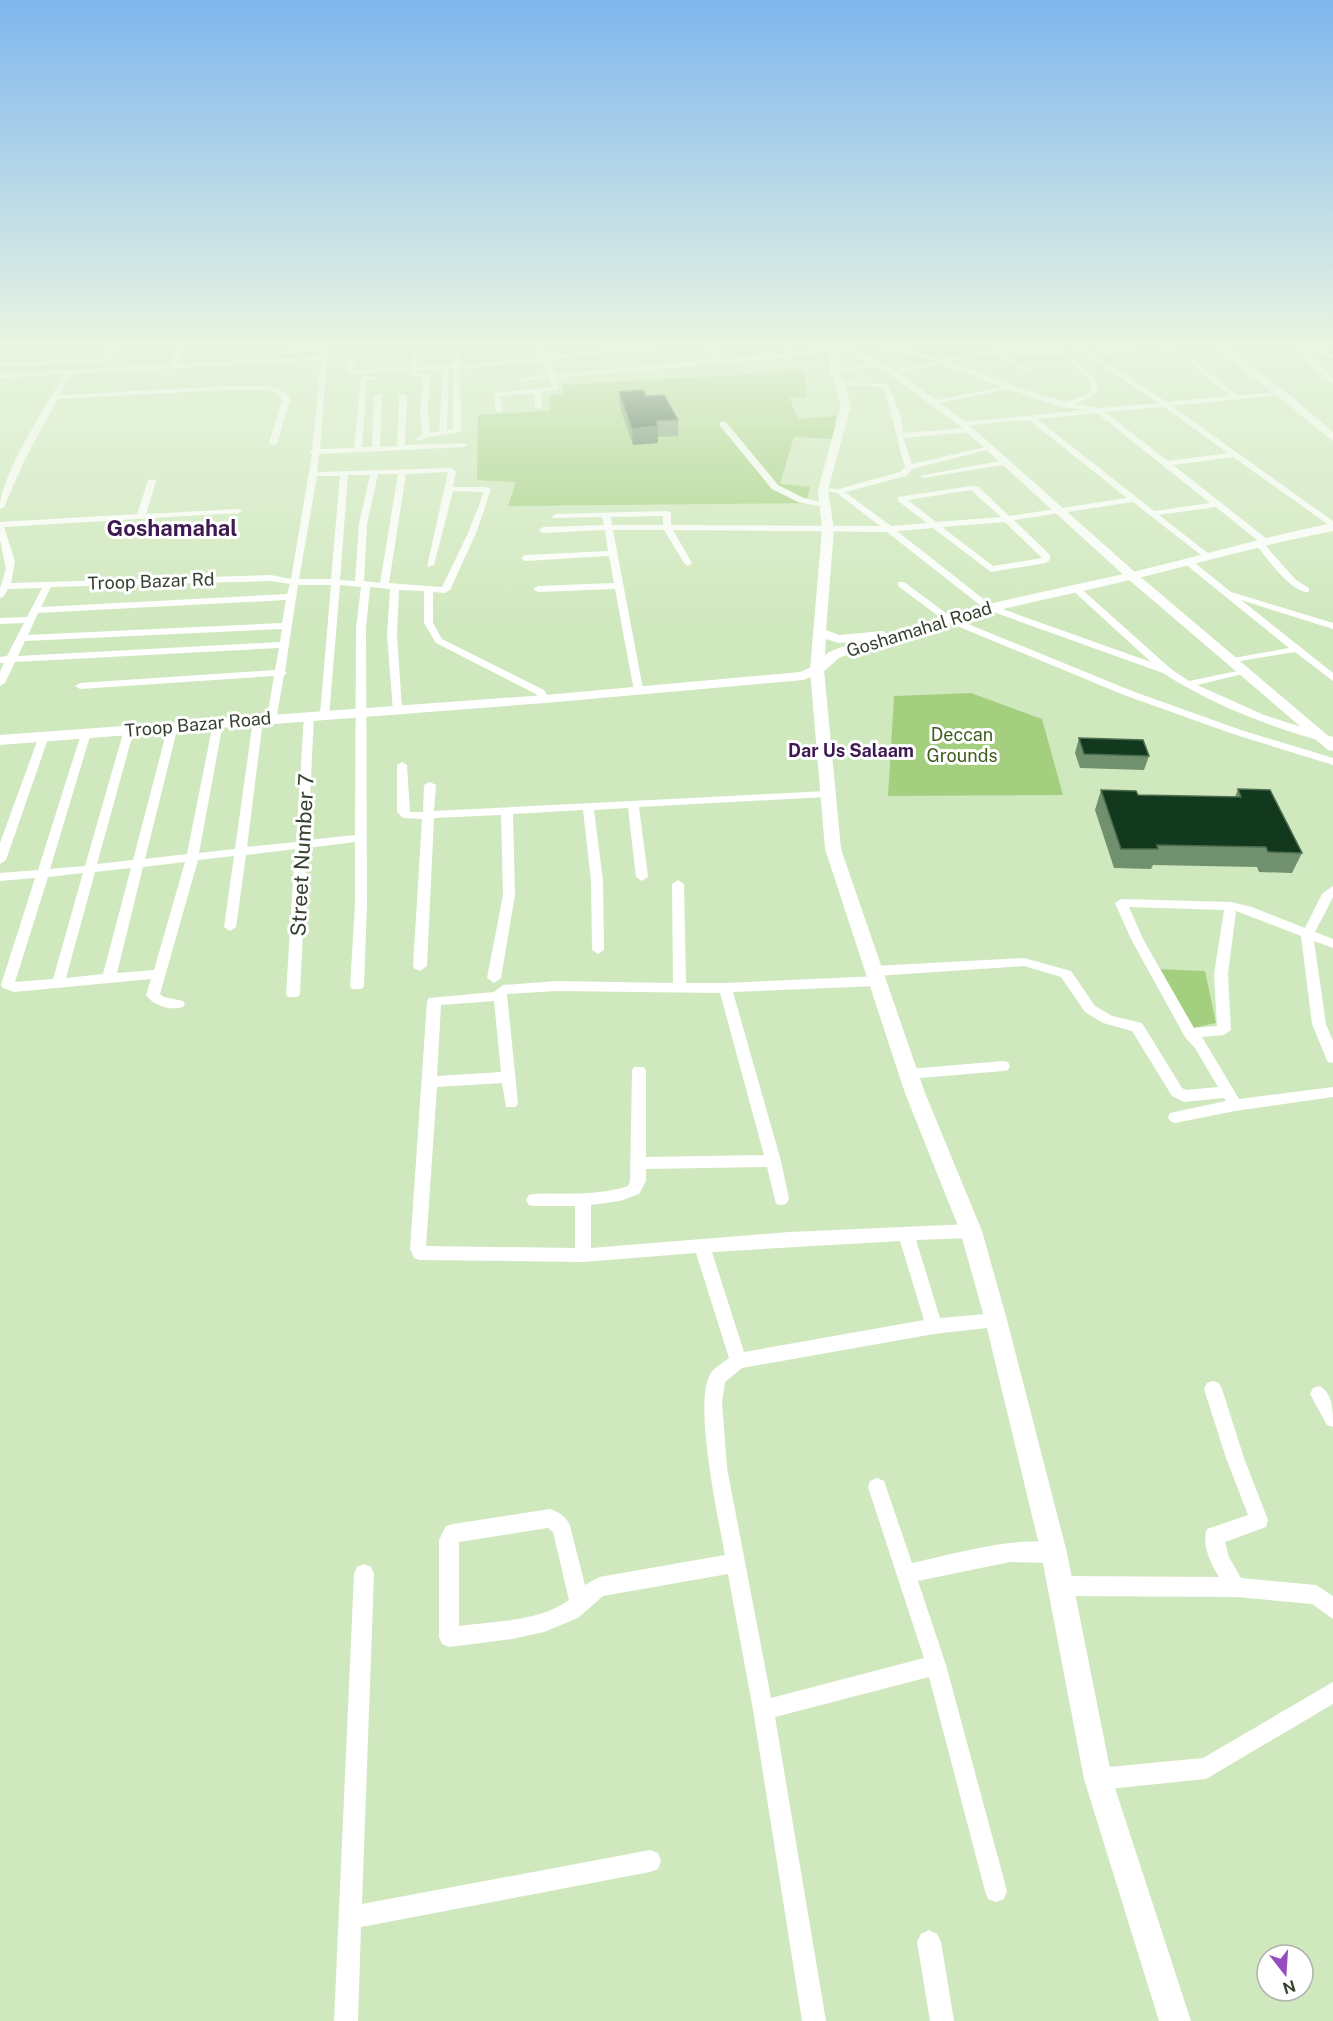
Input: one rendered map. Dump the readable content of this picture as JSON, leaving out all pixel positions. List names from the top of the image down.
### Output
{
  "streets": {
    "main road": ["Goshamahal Road", "Troop Bazar Road"],
    "street": ["Troop Bazar Rd", "Street Number 7"]
  },
  "crossings": [
    ["Goshamahal Road", "Troop Bazar Road"],
    ["Troop Bazar Road", "Street Number 7"]
  ],
  "districts": ["Goshamahal", "Dar Us Salaam"],
  "parks": ["Deccan Grounds"],
  "north": "bottom"
}
